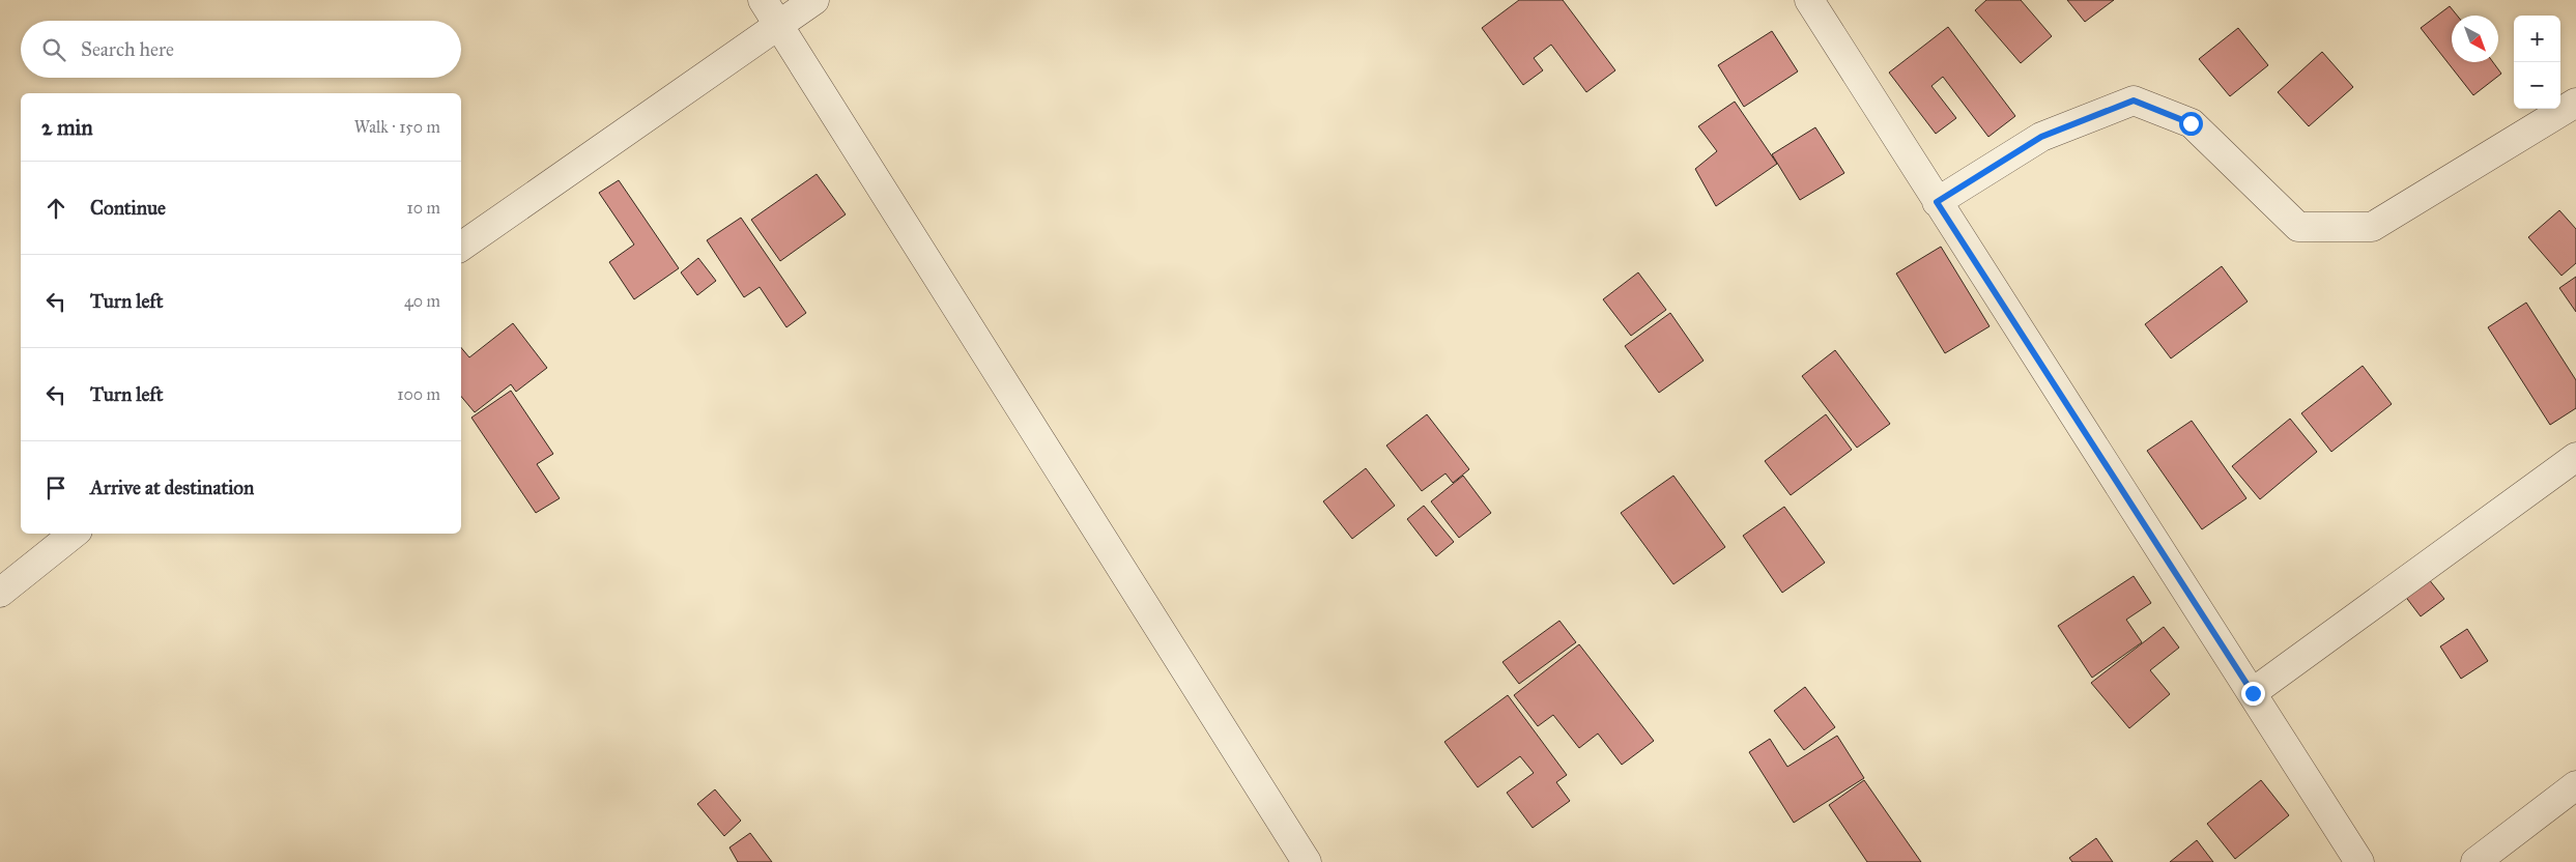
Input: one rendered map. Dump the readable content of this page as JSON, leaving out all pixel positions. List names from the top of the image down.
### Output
{
  "north": "bottom right",
  "page": {
    "map_buttons": ["+", "−"],
    "search": "Search here",
    "heading": ["2 min", "Walk · 150 m"],
    "list": [
      ["Continue", "10 m"],
      ["Turn left", "40 m"],
      ["Turn left", "100 m"],
      "Arrive at destination"
    ]
  }
}
